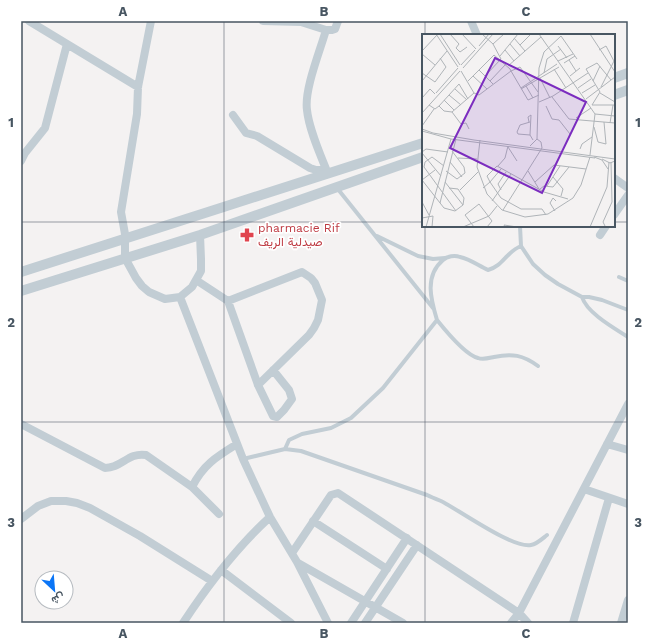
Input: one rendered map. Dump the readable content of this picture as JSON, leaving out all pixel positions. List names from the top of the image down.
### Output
{
  "places": {
    "pharmacy": ["pharmacie Rif صيدلية الريف"]
  },
  "north": "bottom right",
  "grid": {
    "columns": ["A", "B", "C"],
    "rows": ["1", "2", "3"]
  }
}
